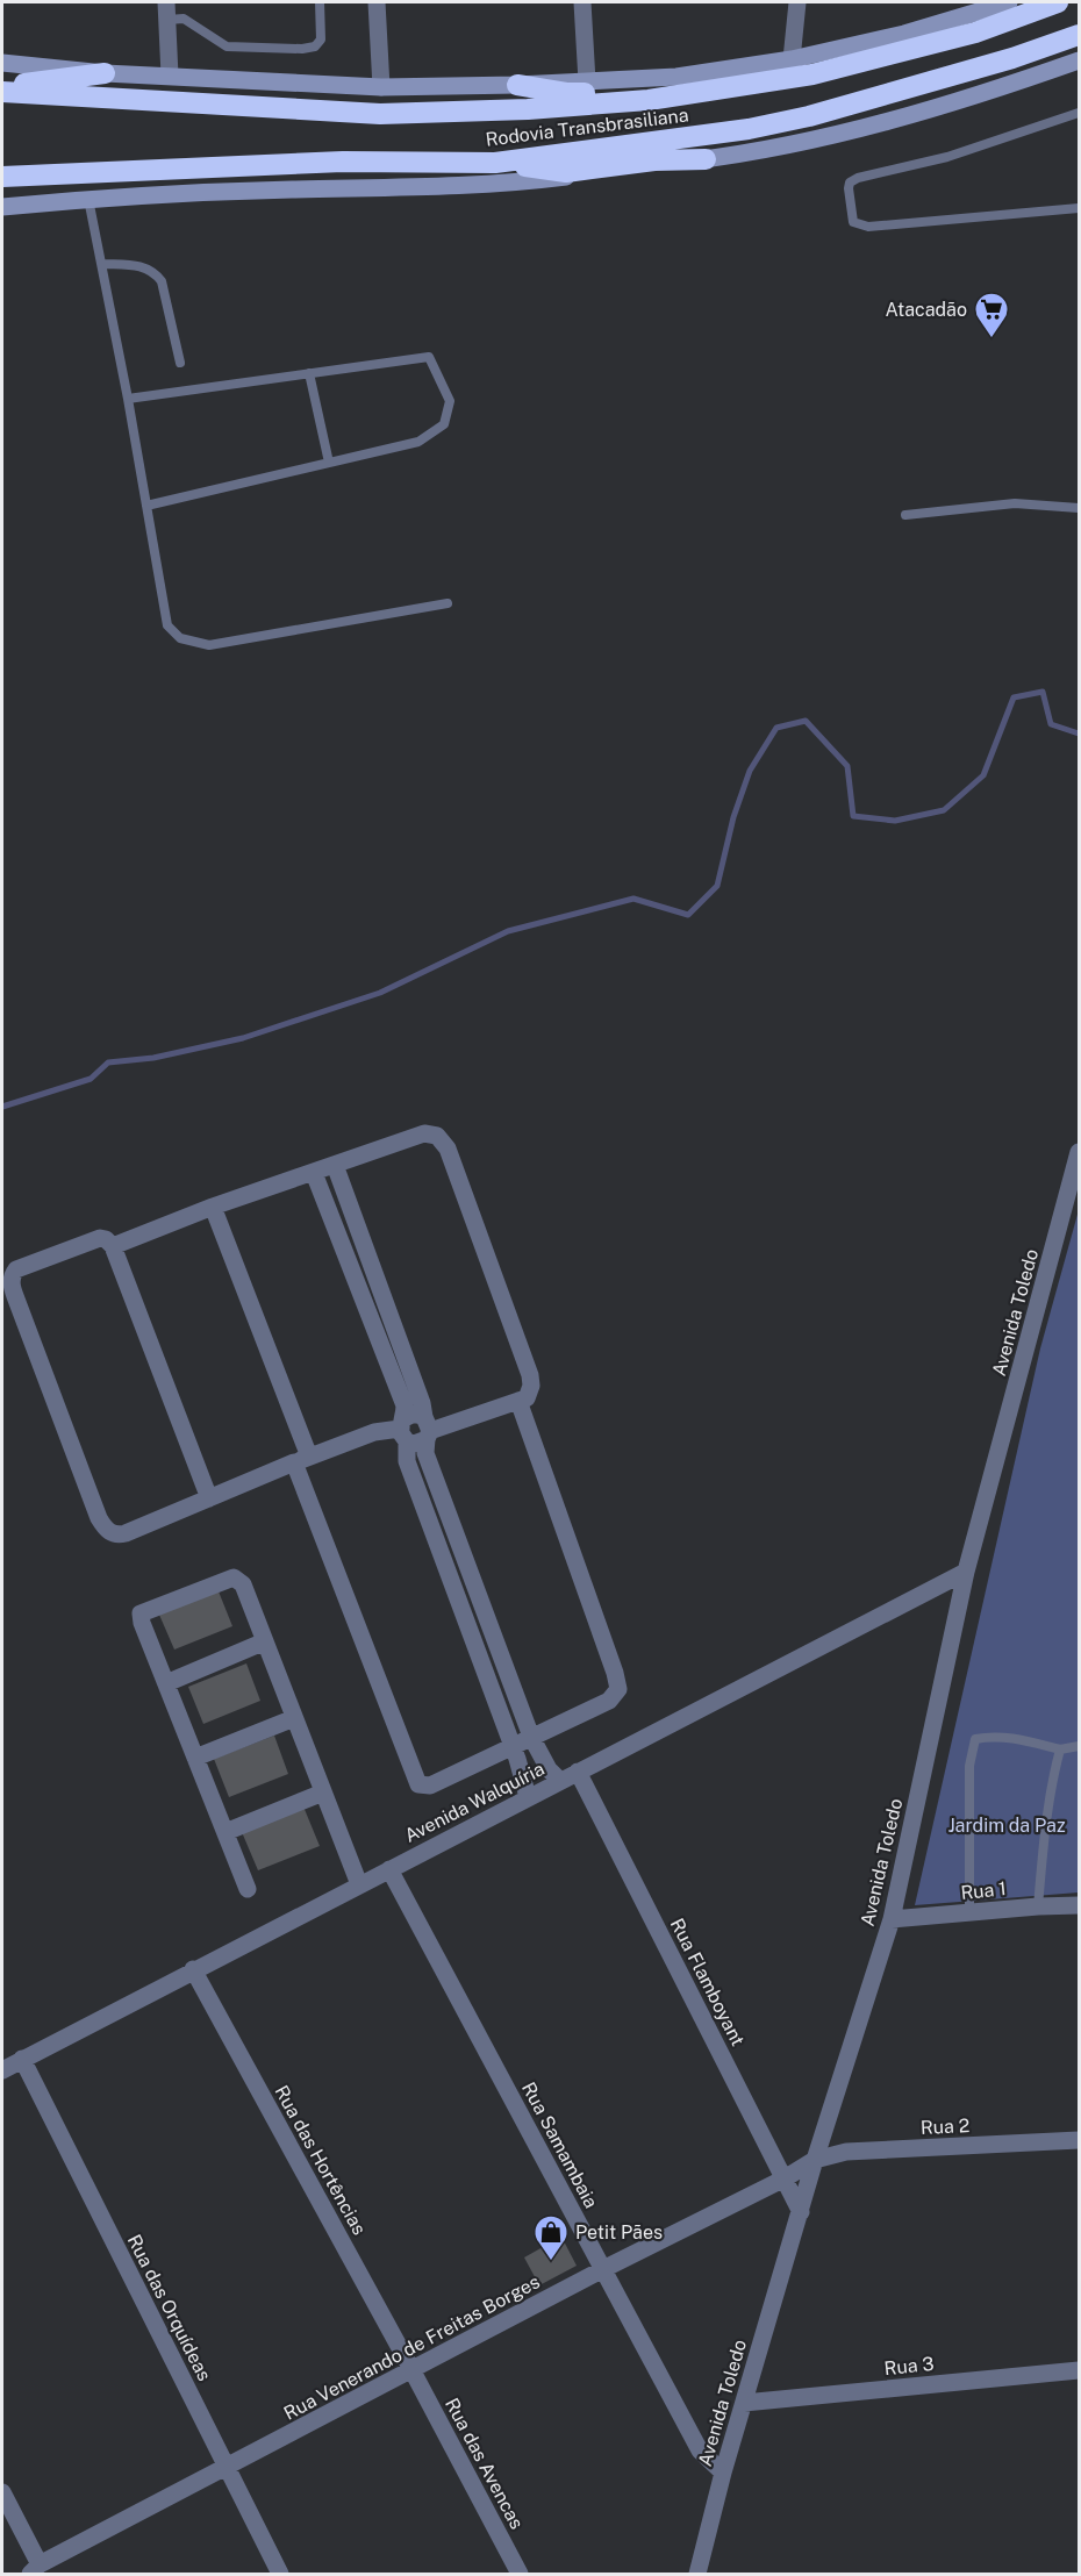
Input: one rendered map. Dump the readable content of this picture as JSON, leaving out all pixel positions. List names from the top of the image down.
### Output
{
  "streets": {
    "highway": ["Rodovia Transbrasiliana"],
    "street": [
      "Avenida Toledo",
      "Avenida Walquíria",
      "Rua 1",
      "Rua Flamboyant",
      "Rua 2",
      "Rua Samambaia",
      "Rua das Hortências",
      "Rua das Orquídeas",
      "Rua Venerando de Freitas Borges",
      "Rua 3",
      "Rua das Avencas"
    ]
  },
  "crossings": [
    ["Avenida Toledo", "Avenida Walquíria"],
    ["Avenida Toledo", "Rua 1"],
    ["Avenida Toledo", "Rua Flamboyant"],
    ["Avenida Toledo", "Rua 2"],
    ["Avenida Toledo", "Rua Samambaia"],
    ["Avenida Toledo", "Rua Venerando de Freitas Borges"],
    ["Avenida Toledo", "Rua 3"],
    ["Avenida Walquíria", "Rua Flamboyant"],
    ["Avenida Walquíria", "Rua Samambaia"],
    ["Avenida Walquíria", "Rua das Hortências"],
    ["Avenida Walquíria", "Rua das Orquídeas"],
    ["Rua Flamboyant", "Rua Venerando de Freitas Borges"],
    ["Rua 2", "Rua Venerando de Freitas Borges"],
    ["Rua Samambaia", "Rua Venerando de Freitas Borges"],
    ["Rua das Hortências", "Rua Venerando de Freitas Borges"],
    ["Rua das Hortências", "Rua das Avencas"],
    ["Rua das Orquídeas", "Rua Venerando de Freitas Borges"],
    ["Rua Venerando de Freitas Borges", "Rua das Avencas"]
  ],
  "parks": ["Jardim da Paz"],
  "places": {
    "supermarket": ["Atacadão"],
    "shop": ["Petit Pães"]
  }
}
